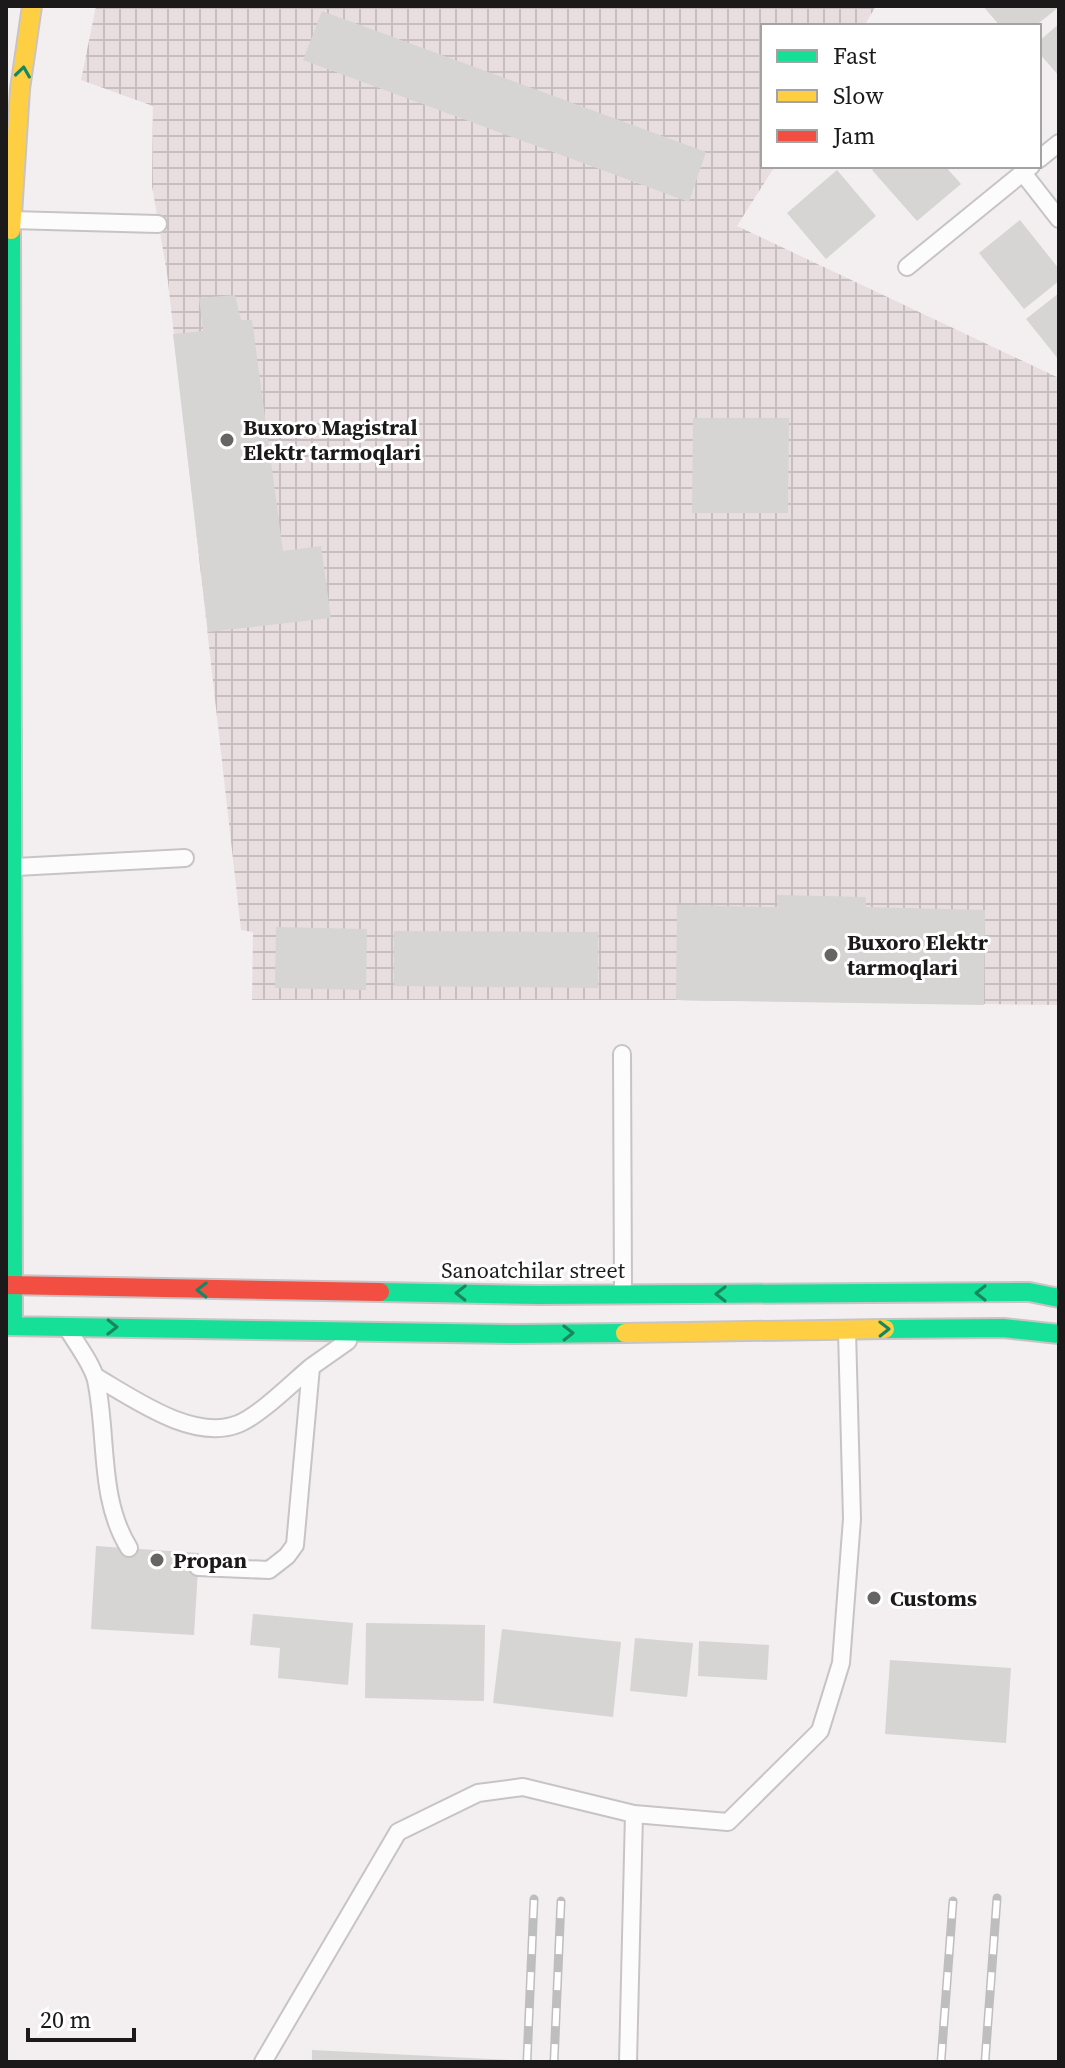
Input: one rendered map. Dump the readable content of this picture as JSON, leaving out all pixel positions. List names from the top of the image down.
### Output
{
  "streets": {
    "main road": ["Sanoatchilar street"]
  },
  "places": [
    "Buxoro Magistral Elektr tarmoqlari",
    "Buxoro Elektr tarmoqlari",
    "Propan",
    "Customs"
  ],
  "legend": ["Fast", "Slow", "Jam"],
  "scale_bar": "20 m"
}
